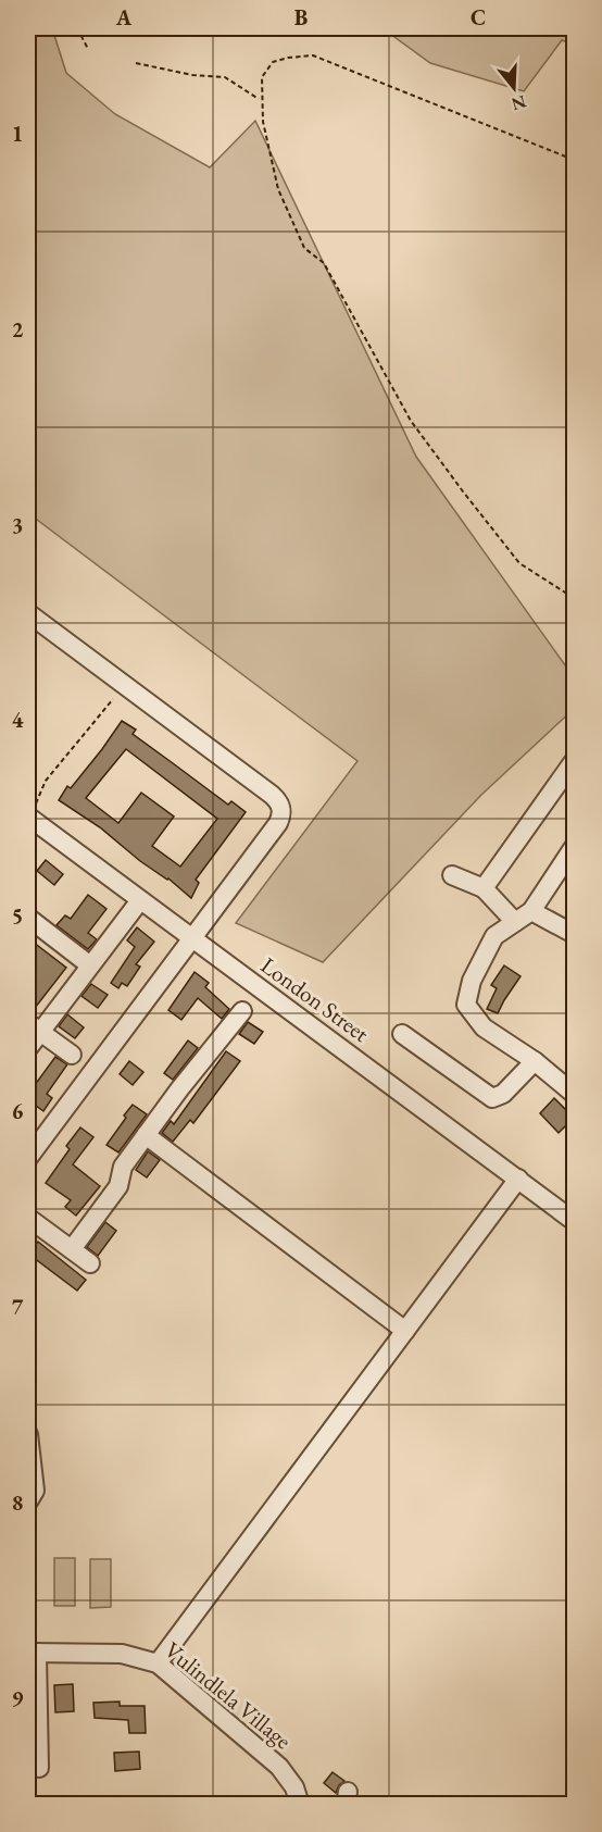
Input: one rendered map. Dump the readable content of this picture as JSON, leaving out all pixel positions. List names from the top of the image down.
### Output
{
  "streets": {
    "street": ["London Street", "Vulindlela Village"]
  },
  "north": "bottom",
  "grid": {
    "columns": ["A", "B", "C"],
    "rows": [
      "1",
      "2",
      "3",
      "4",
      "5",
      "6",
      "7",
      "8",
      "9"
    ]
  }
}
